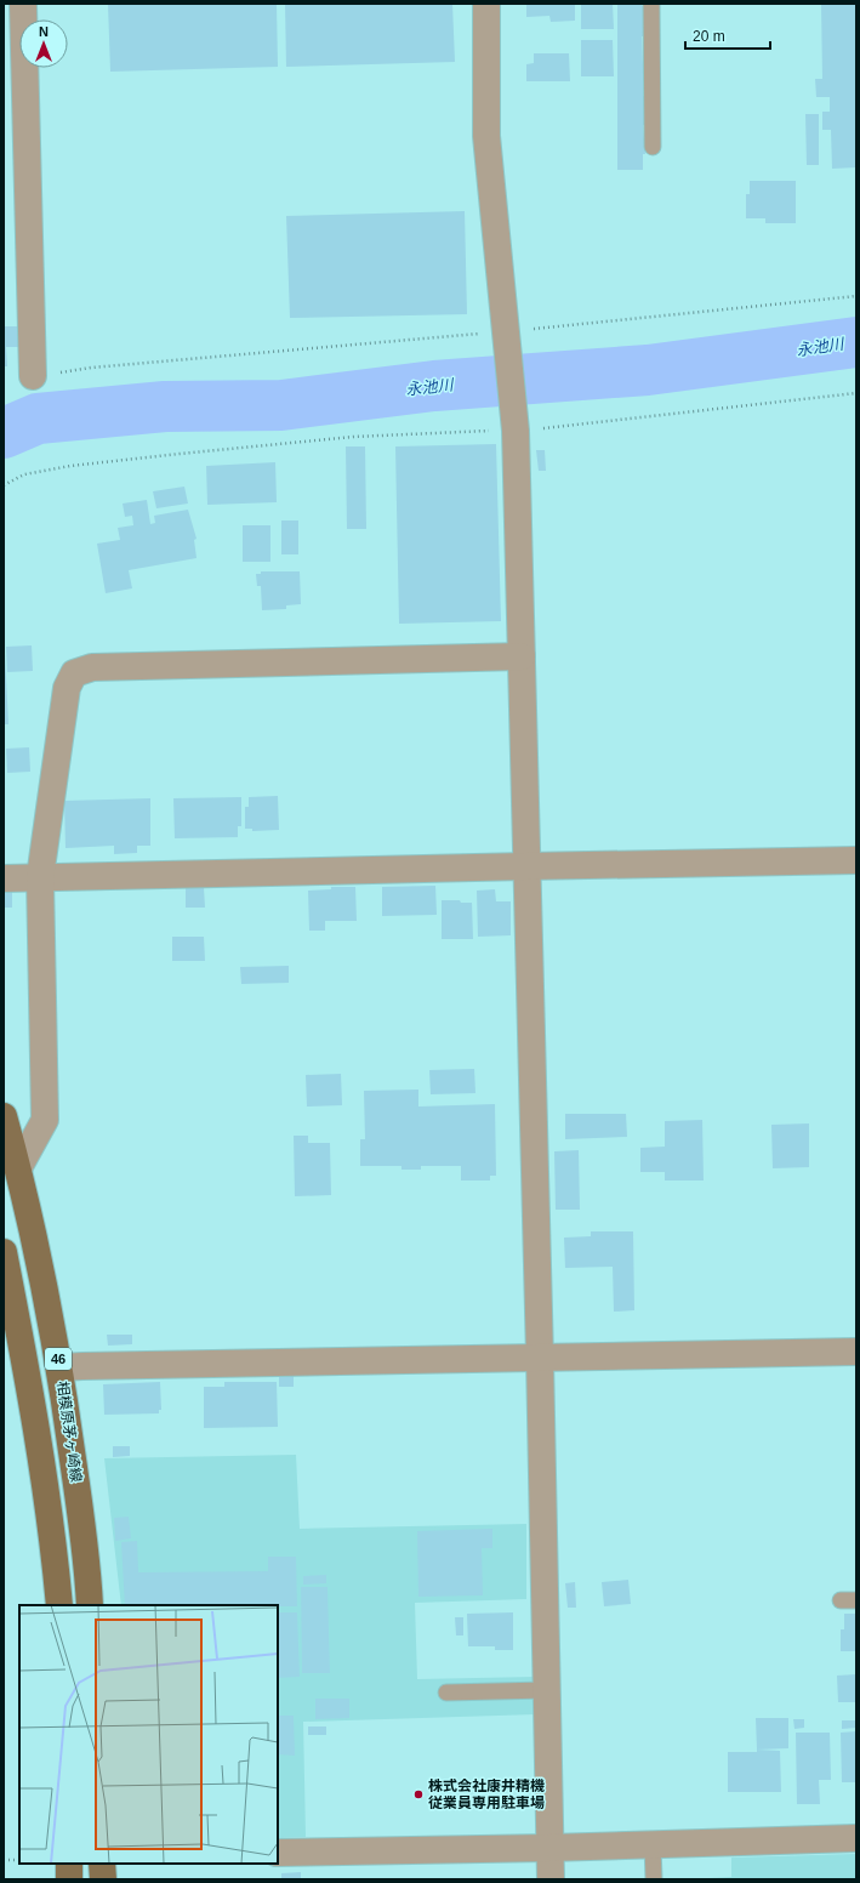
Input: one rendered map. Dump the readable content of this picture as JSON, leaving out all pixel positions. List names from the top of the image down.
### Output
{
  "streets": {
    "main road": ["46", "相模原茅ヶ崎線"]
  },
  "water": ["永池川"],
  "places": ["株式会社康井精機 従業員専用駐車場"],
  "scale_bar": "20 m",
  "north": "top"
}
